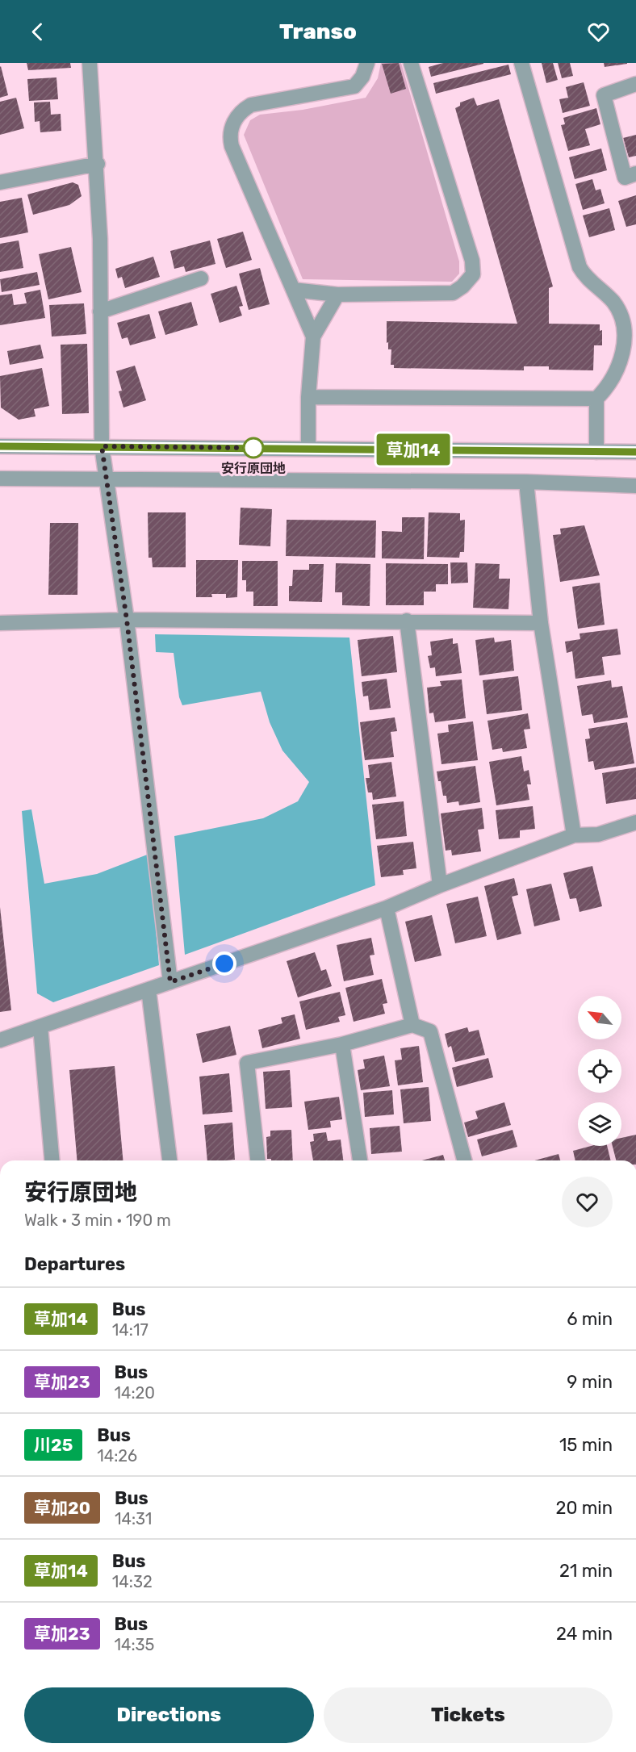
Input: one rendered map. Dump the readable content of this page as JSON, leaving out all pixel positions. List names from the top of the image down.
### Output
{
  "places": ["安行原団地"],
  "lines": ["bus line 草加14"],
  "north": "top left",
  "page": {
    "header": "Transo",
    "on_map": "草加14",
    "heading": [
      ["安行原団地", "Walk · 3 min · 190 m"],
      "Departures"
    ],
    "list": [
      {
        "mark": "草加14",
        "name": "Bus",
        "note": "14:17",
        "value": "6 min"
      },
      {
        "mark": "草加23",
        "name": "Bus",
        "note": "14:20",
        "value": "9 min"
      },
      {
        "mark": "川25",
        "name": "Bus",
        "note": "14:26",
        "value": "15 min"
      },
      {
        "mark": "草加20",
        "name": "Bus",
        "note": "14:31",
        "value": "20 min"
      },
      {
        "mark": "草加14",
        "name": "Bus",
        "note": "14:32",
        "value": "21 min"
      },
      {
        "mark": "草加23",
        "name": "Bus",
        "note": "14:35",
        "value": "24 min"
      }
    ],
    "buttons": ["Directions", "Tickets"]
  }
}
